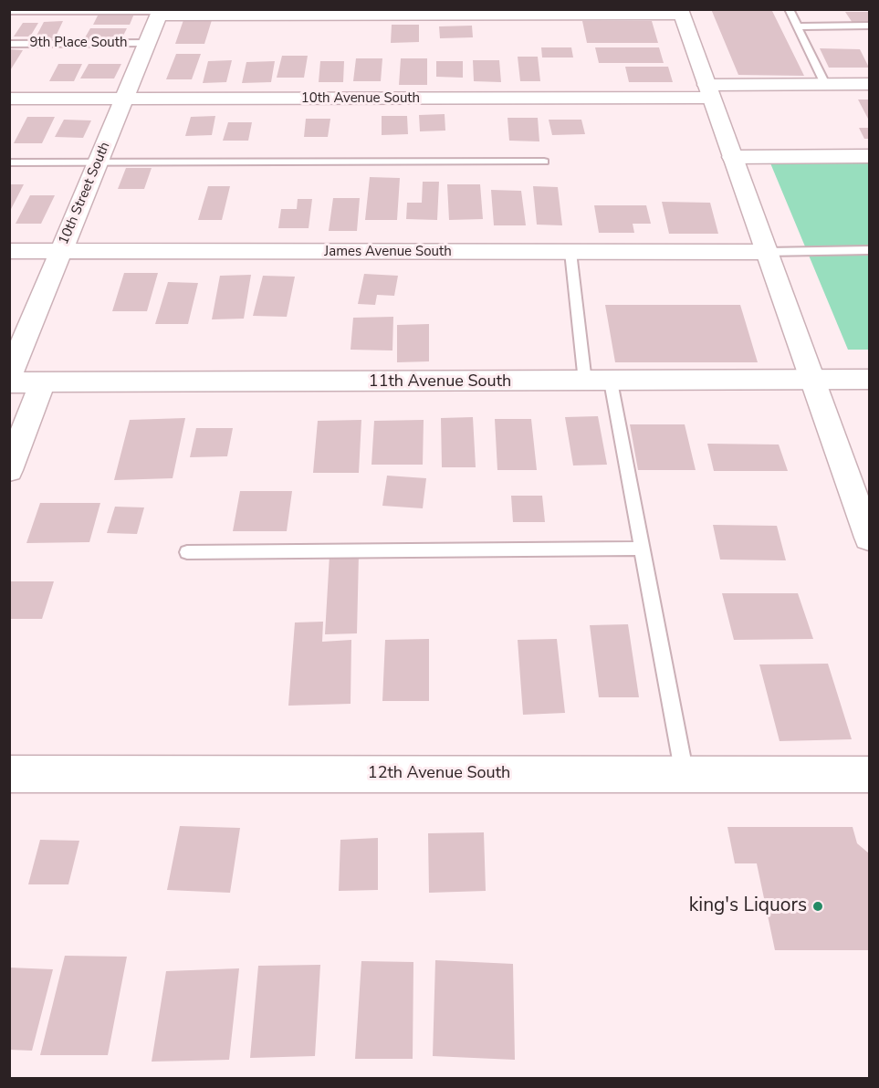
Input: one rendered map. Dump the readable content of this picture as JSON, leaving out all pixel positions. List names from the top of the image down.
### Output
{
  "streets": {
    "street": [
      "10th Avenue South",
      "10th Street South",
      "James Avenue South",
      "11th Avenue South",
      "12th Avenue South"
    ],
    "lane": ["9th Place South"]
  },
  "crossings": [
    ["9th Place South", "10th Street South"],
    ["10th Avenue South", "10th Street South"],
    ["10th Street South", "James Avenue South"]
  ],
  "places": ["king's Liquors"]
}
